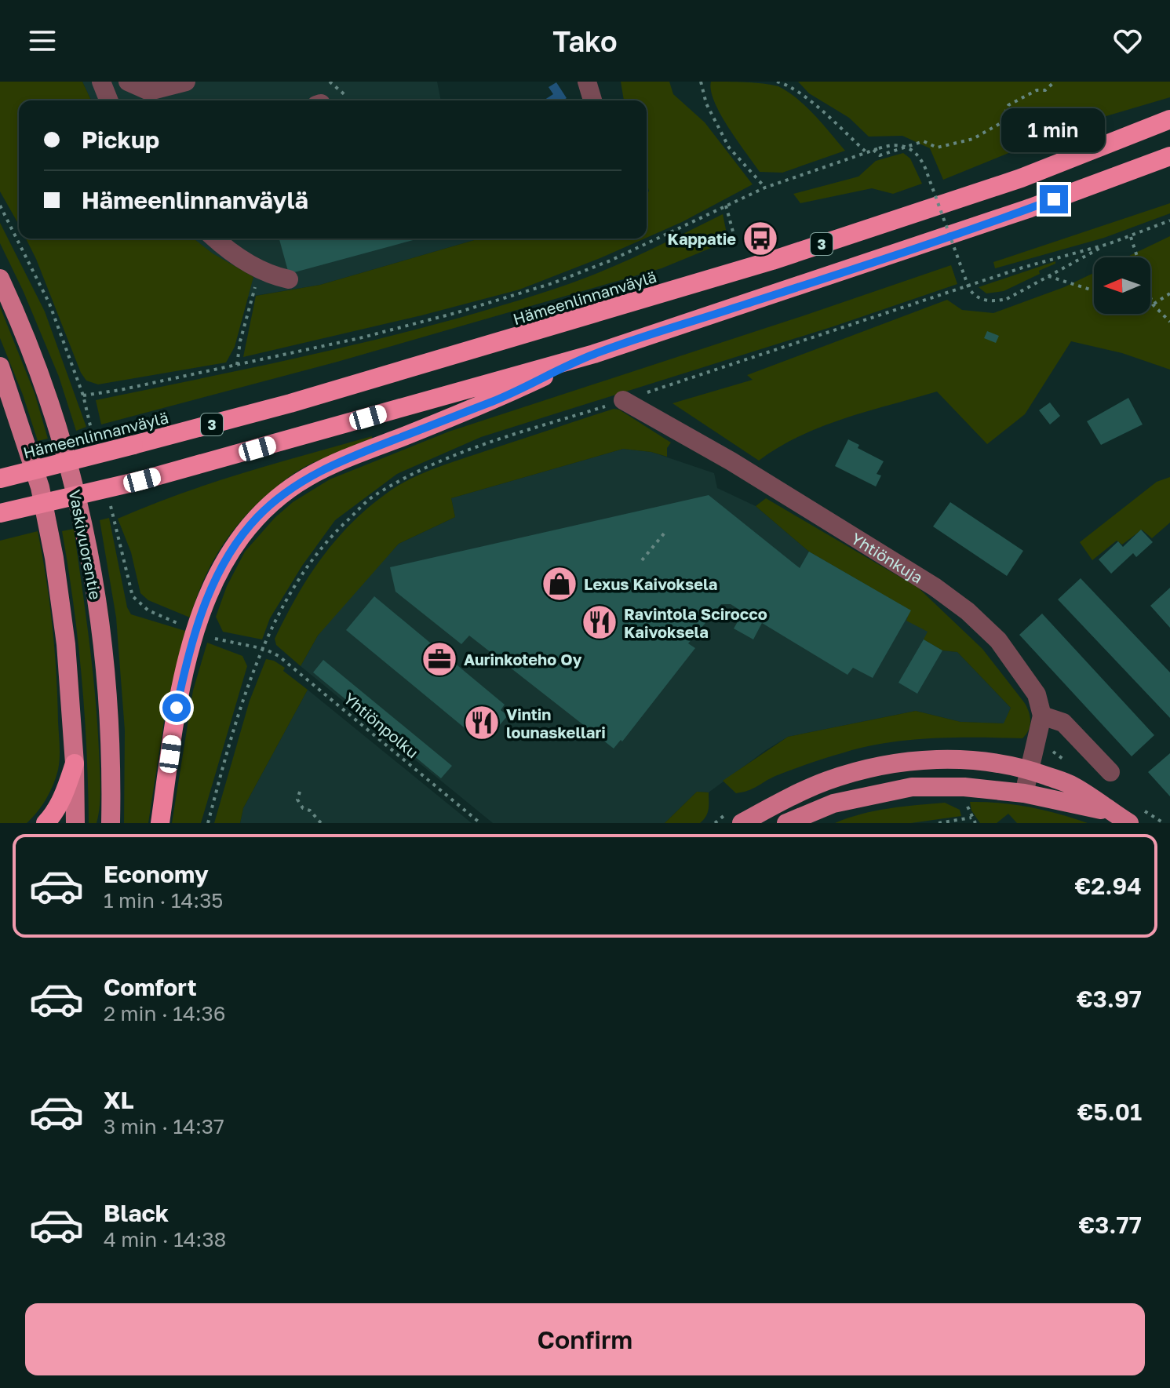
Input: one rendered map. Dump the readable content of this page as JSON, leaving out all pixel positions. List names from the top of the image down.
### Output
{
  "streets": {
    "highway": ["3", "Hämeenlinnanväylä"],
    "main road": ["Vaskivuorentie"],
    "street": ["Yhtiönkuja"],
    "path": ["Yhtiönpolku"]
  },
  "places": {
    "bus stop": ["Kappatie"],
    "shop": ["Lexus Kaivoksela"],
    "restaurant": ["Ravintola Scirocco Kaivoksela", "Vintin lounaskellari"],
    "office": ["Aurinkoteho Oy"]
  },
  "north": "left",
  "page": {
    "header": "Tako",
    "banner": ["Pickup", "Hämeenlinnanväylä"],
    "bubble": "1 min",
    "list": [
      {
        "name": "Economy",
        "note": "1 min · 14:35",
        "value": "€2.94"
      },
      {
        "name": "Comfort",
        "note": "2 min · 14:36",
        "value": "€3.97"
      },
      {
        "name": "XL",
        "note": "3 min · 14:37",
        "value": "€5.01"
      },
      {
        "name": "Black",
        "note": "4 min · 14:38",
        "value": "€3.77"
      }
    ],
    "buttons": "Confirm"
  }
}
